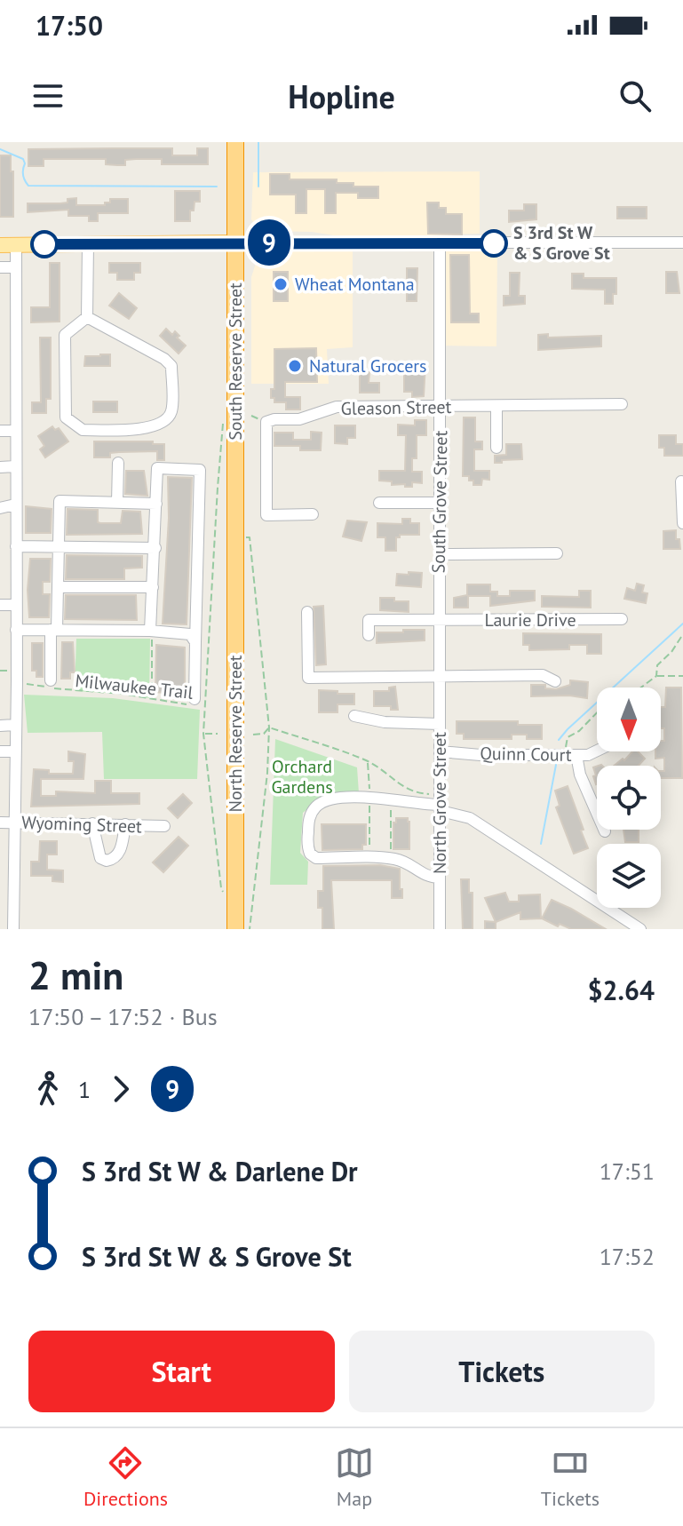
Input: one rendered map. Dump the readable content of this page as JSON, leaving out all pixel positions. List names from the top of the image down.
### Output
{
  "streets": {
    "highway": ["South Reserve Street", "North Reserve Street"],
    "street": [
      "Gleason Street",
      "South Grove Street",
      "Laurie Drive",
      "Quinn Court",
      "North Grove Street",
      "Wyoming Street"
    ],
    "path": ["Milwaukee Trail"]
  },
  "crossings": [
    ["South Reserve Street", "Milwaukee Trail"],
    ["South Reserve Street", "North Reserve Street"],
    ["Gleason Street", "South Grove Street"],
    ["South Grove Street", "Laurie Drive"],
    ["South Grove Street", "North Grove Street"],
    ["Quinn Court", "North Grove Street"]
  ],
  "parks": ["Orchard Gardens"],
  "places": ["S 3rd St W & S Grove St", "Wheat Montana", "Natural Grocers"],
  "lines": ["bus line 9"],
  "north": "bottom",
  "page": {
    "status": "17:50",
    "header": "Hopline",
    "on_map": "9",
    "heading": ["2 min", "17:50 – 17:52 · Bus", "$2.64"],
    "legs": ["1", "9"],
    "list": [
      {
        "name": "S 3rd St W & Darlene Dr",
        "value": "17:51"
      },
      {
        "name": "S 3rd St W & S Grove St",
        "value": "17:52"
      }
    ],
    "buttons": ["Start", "Tickets"],
    "tabs": ["Directions", "Map", "Tickets"]
  }
}
